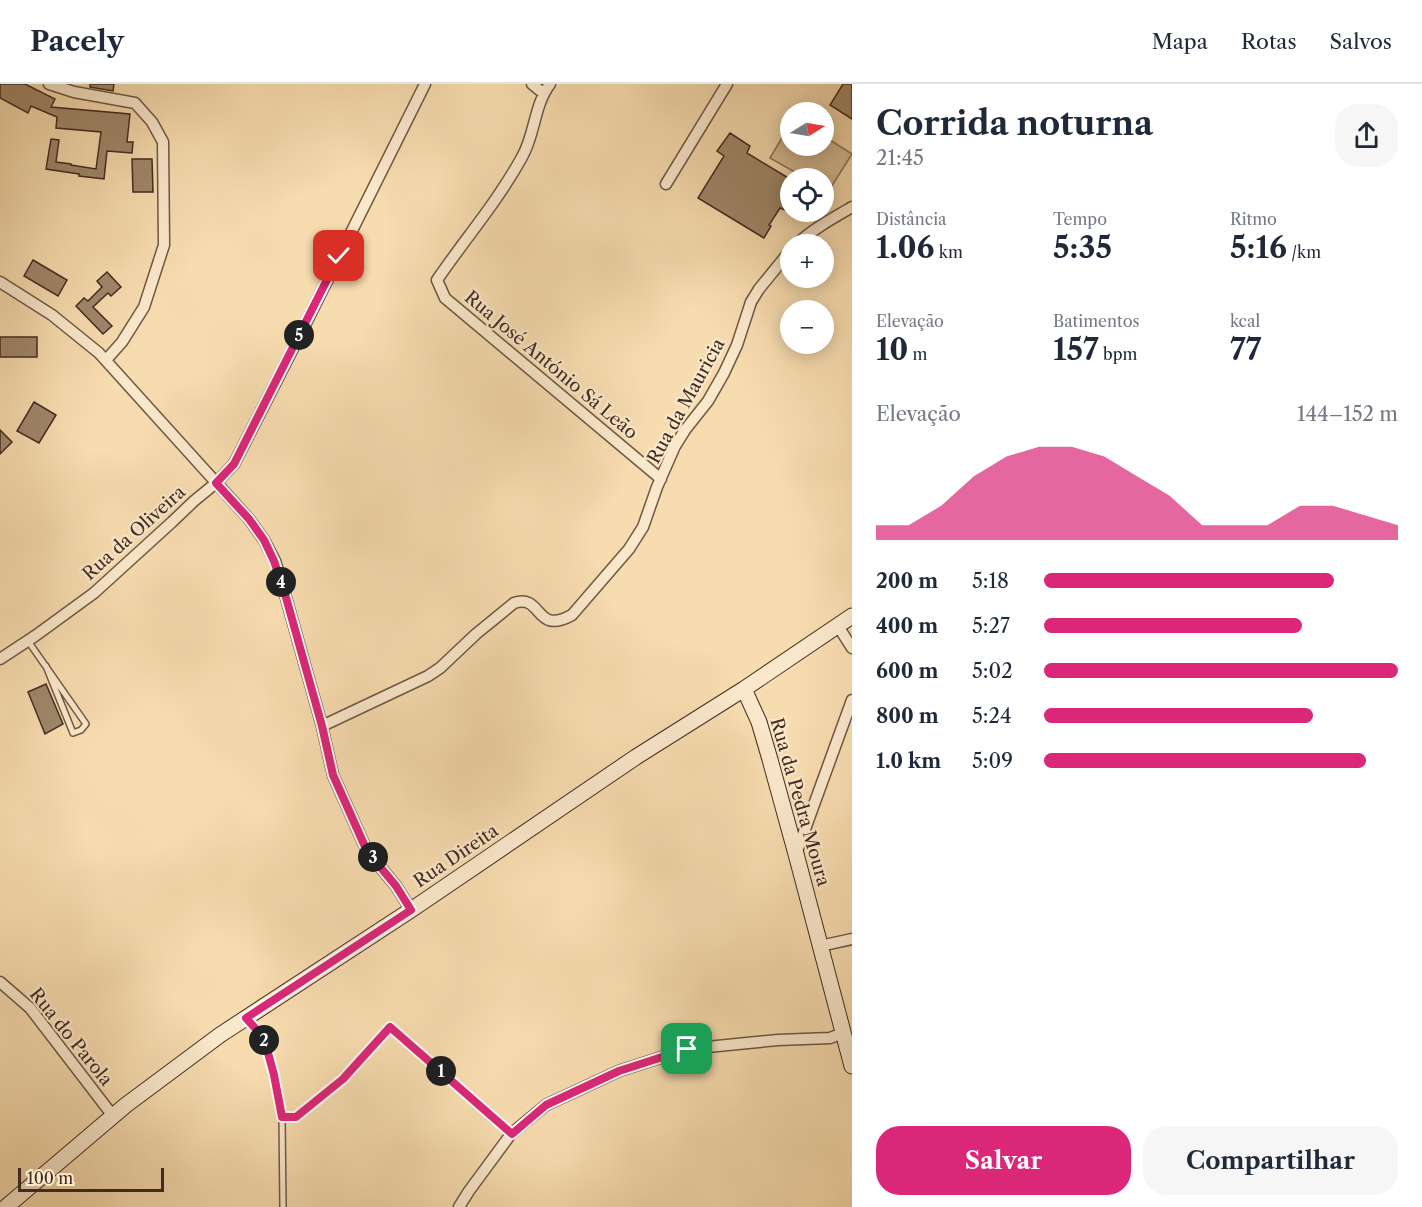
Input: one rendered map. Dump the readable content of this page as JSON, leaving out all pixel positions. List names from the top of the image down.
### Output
{
  "streets": {
    "main road": ["Rua da Pedra Moura", "Rua Direita"],
    "street": [
      "Rua José António Sá Leão",
      "Rua da Mauricia",
      "Rua da Oliveira",
      "Rua do Parola"
    ]
  },
  "crossings": [
    ["Rua José António Sá Leão", "Rua da Mauricia"],
    ["Rua da Pedra Moura", "Rua Direita"],
    ["Rua Direita", "Rua do Parola"]
  ],
  "scale_bar": "100 m",
  "north": "right",
  "page": {
    "header": "Pacely",
    "nav": ["Mapa", "Rotas", "Salvos"],
    "heading": ["Corrida noturna", "21:45"],
    "map_buttons": ["+", "−"],
    "stats": [
      ["Distância", "1.06 km"],
      ["Tempo", "5:35"],
      ["Ritmo", "5:16 /km"],
      ["Elevação", "10 m"],
      ["Batimentos", "157 bpm"],
      ["kcal", "77"]
    ],
    "pins": [
      "5",
      "4",
      "3",
      "2",
      "1"
    ],
    "chart": ["Elevação", "144–152 m"],
    "list": [
      {
        "name": "200 m",
        "note": "5:18"
      },
      {
        "name": "400 m",
        "note": "5:27"
      },
      {
        "name": "600 m",
        "note": "5:02"
      },
      {
        "name": "800 m",
        "note": "5:24"
      },
      {
        "name": "1.0 km",
        "note": "5:09"
      }
    ],
    "buttons": ["Salvar", "Compartilhar"],
    "scale": "100 m"
  }
}
